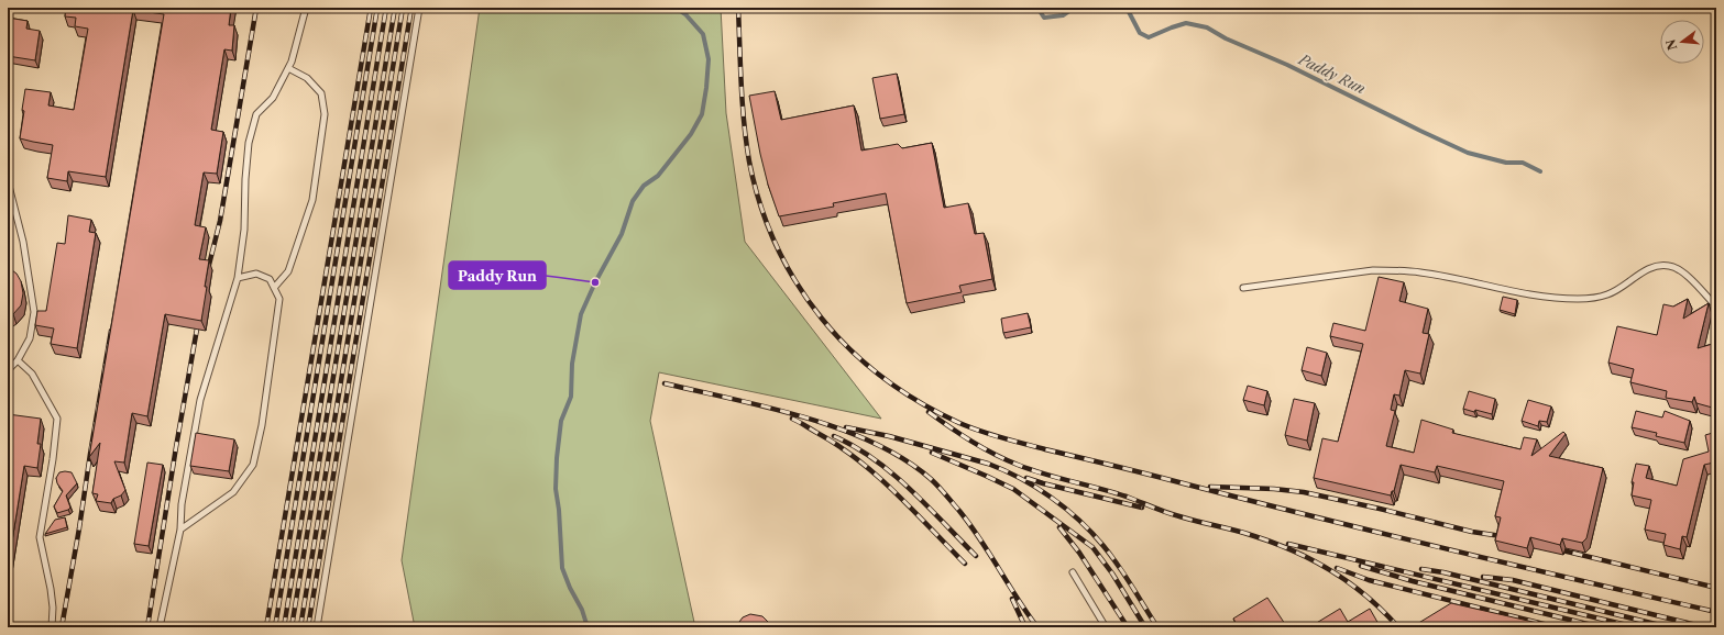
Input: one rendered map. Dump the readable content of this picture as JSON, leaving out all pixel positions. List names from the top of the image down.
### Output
{
  "water": ["Paddy Run"],
  "places": ["Paddy Run"],
  "north": "left"
}
